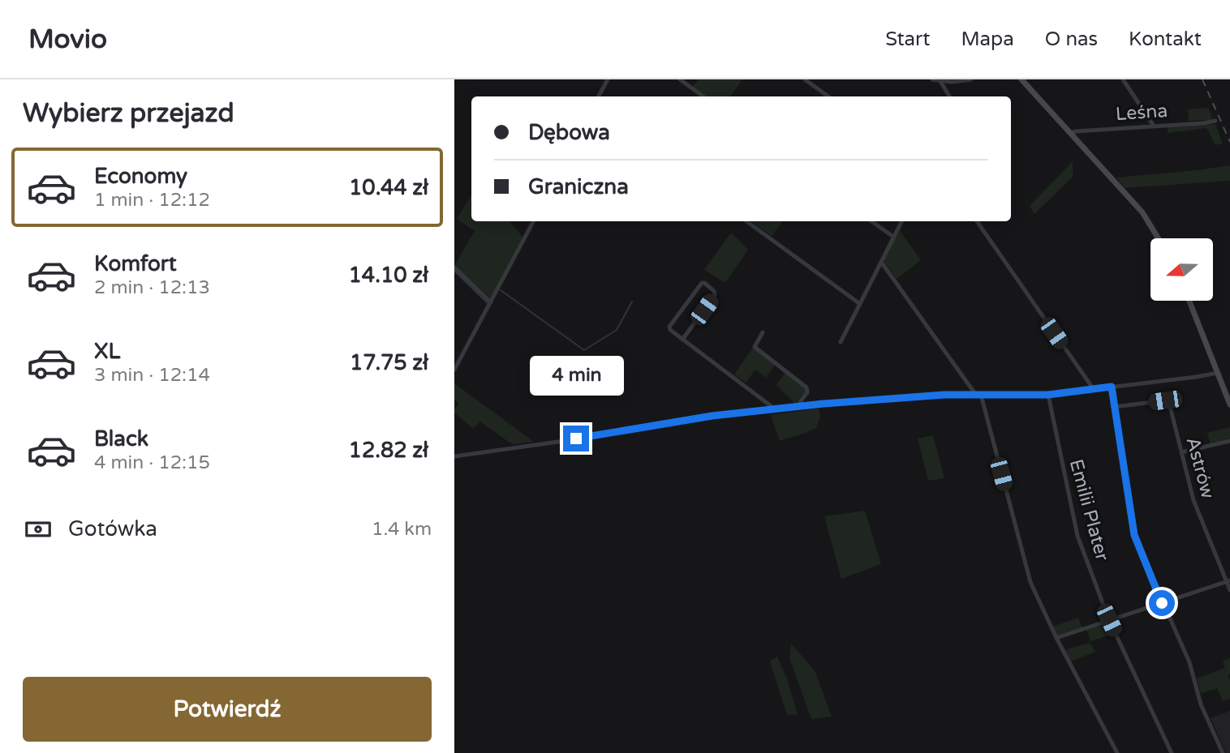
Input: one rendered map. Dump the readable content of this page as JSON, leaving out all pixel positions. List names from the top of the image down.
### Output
{
  "streets": {
    "street": ["Leśna", "Astrów", "Emilii Plater"]
  },
  "north": "left",
  "page": {
    "header": "Movio",
    "nav": [
      "Start",
      "Mapa",
      "O nas",
      "Kontakt"
    ],
    "heading": "Wybierz przejazd",
    "banner": ["Dębowa", "Graniczna"],
    "list": [
      {
        "name": "Economy",
        "note": "1 min · 12:12",
        "value": "10.44 zł"
      },
      {
        "name": "Komfort",
        "note": "2 min · 12:13",
        "value": "14.10 zł"
      },
      {
        "name": "XL",
        "note": "3 min · 12:14",
        "value": "17.75 zł"
      },
      {
        "name": "Black",
        "note": "4 min · 12:15",
        "value": "12.82 zł"
      }
    ],
    "bubble": "4 min",
    "pay": ["Gotówka", "1.4 km"],
    "buttons": "Potwierdź"
  }
}
